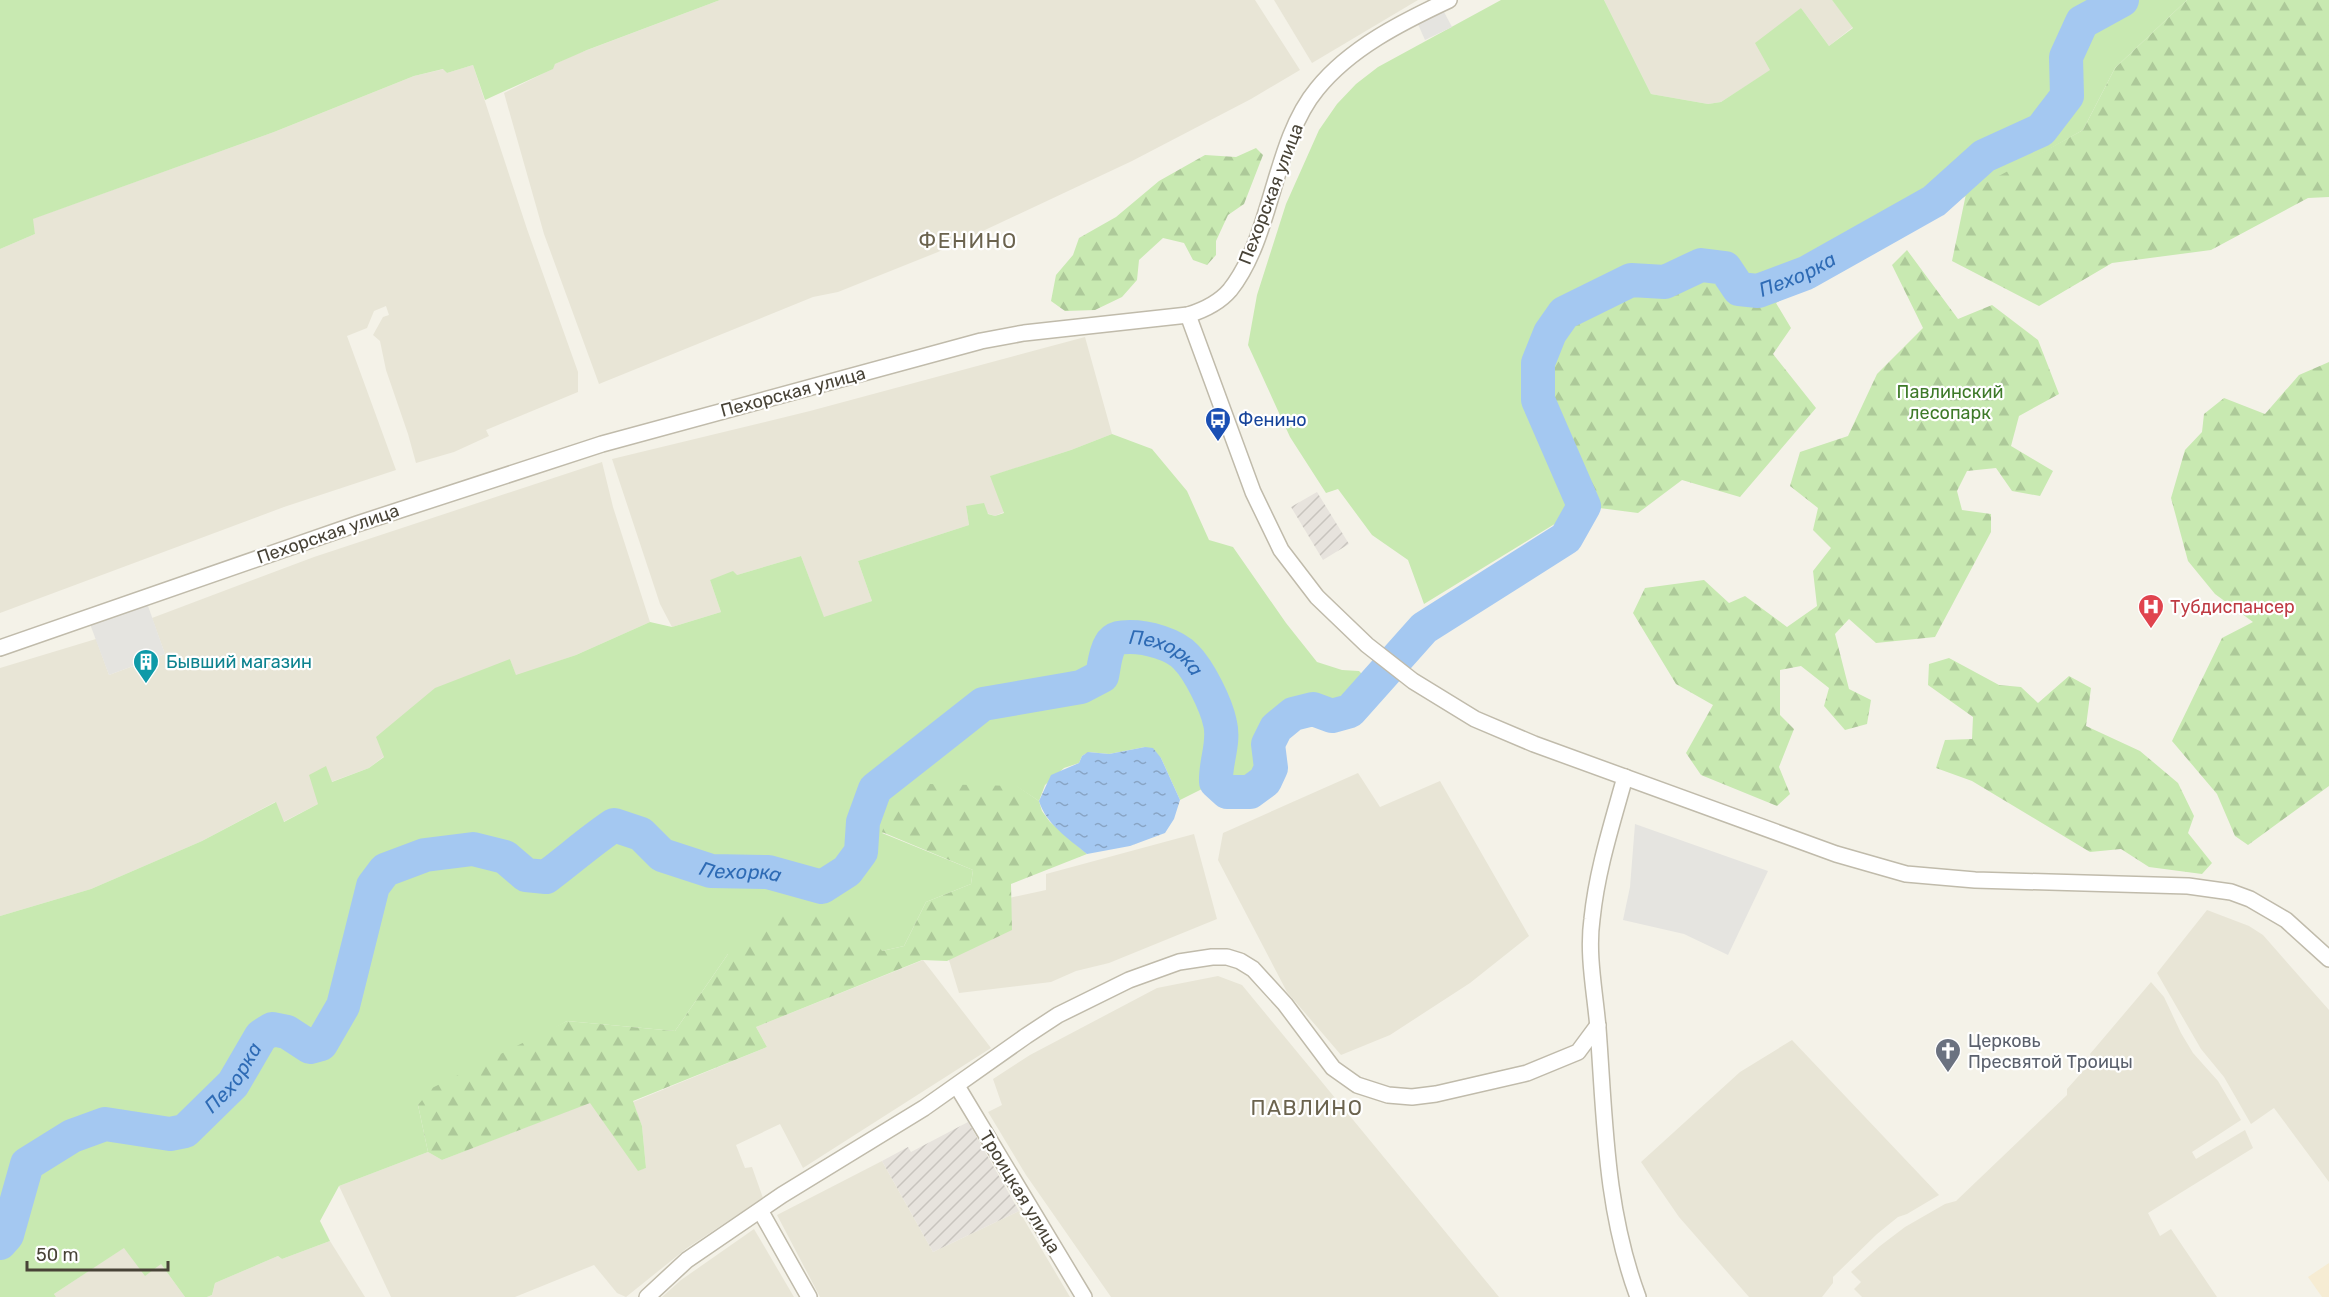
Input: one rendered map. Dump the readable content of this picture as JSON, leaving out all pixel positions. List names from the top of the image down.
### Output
{
  "streets": {
    "street": ["Пехорская улица", "Троицкая улица"]
  },
  "districts": ["ФЕНИНО", "ПАВЛИНО"],
  "water": ["Пехорка"],
  "parks": ["Павлинский лесопарк"],
  "places": {
    "bus stop": ["Фенино"],
    "hospital": ["Тубдиспансер"],
    "building": ["Бывший магазин"],
    "church": ["Церковь Пресвятой Троицы"]
  },
  "scale_bar": "50 m"
}
